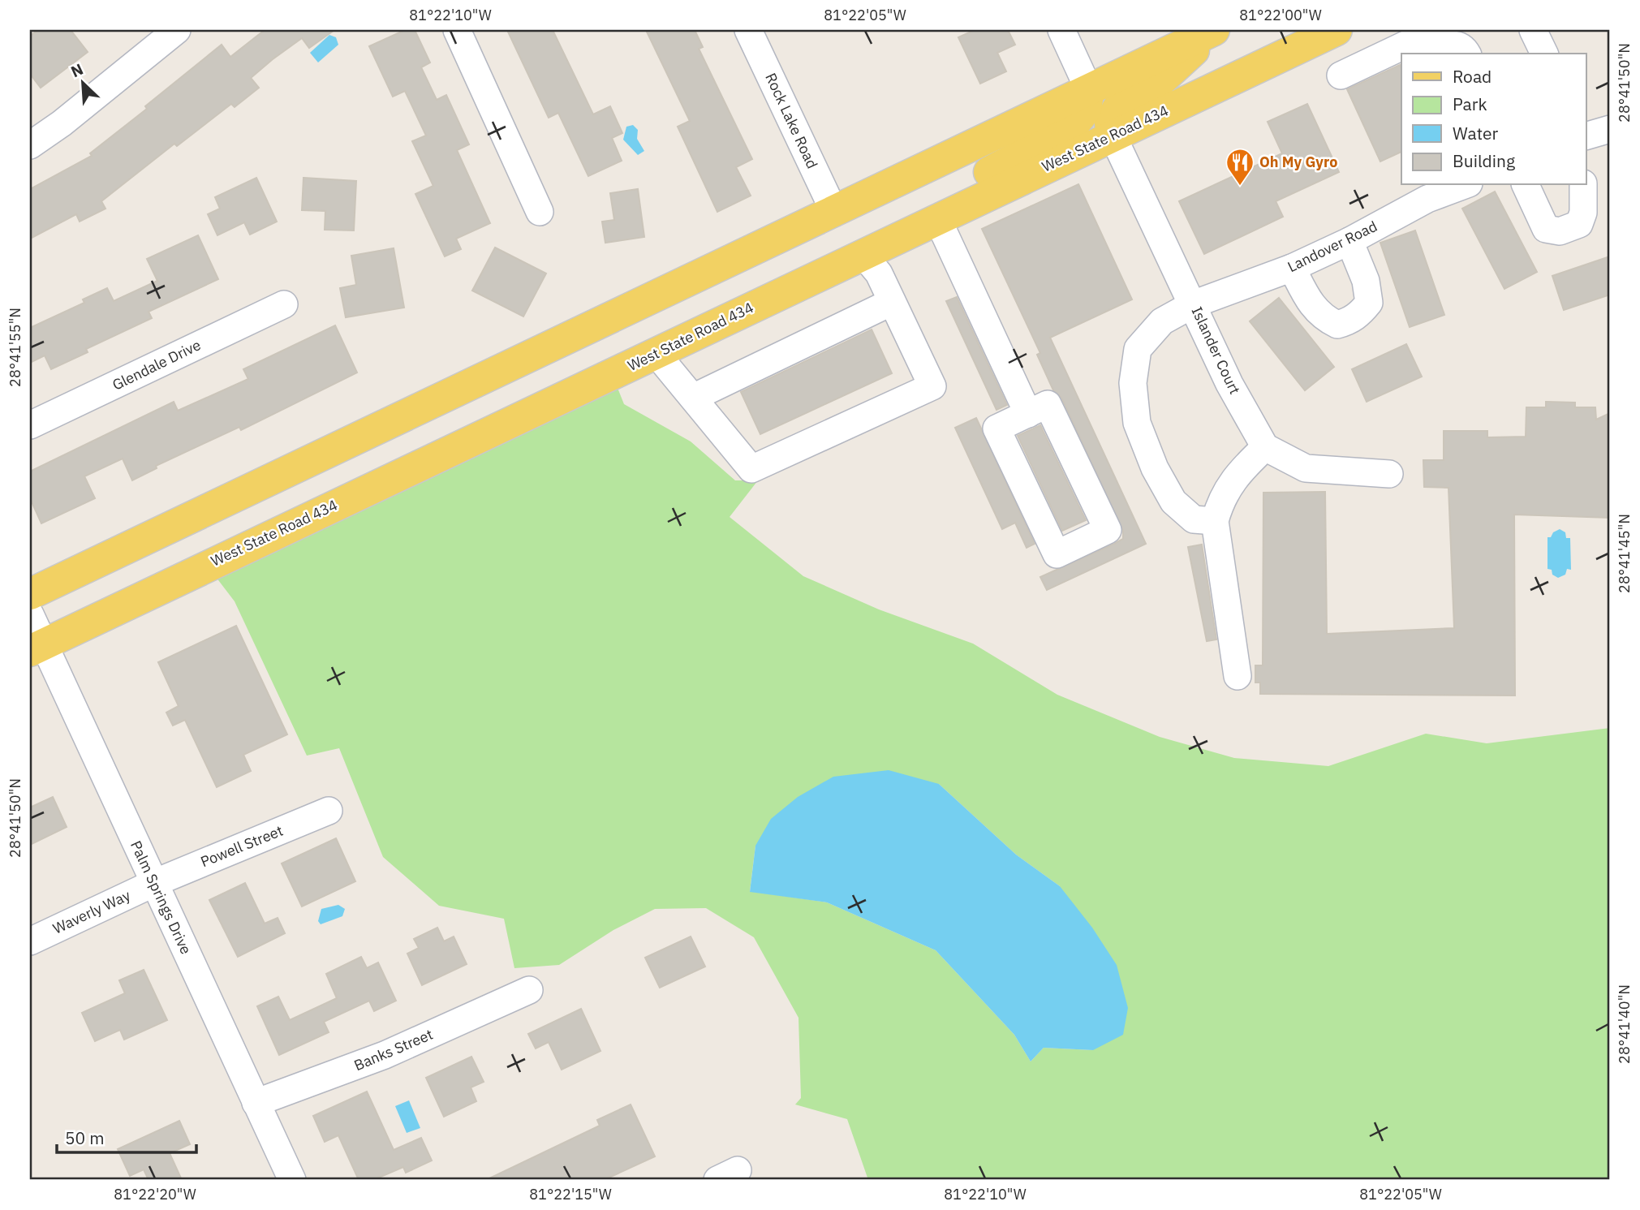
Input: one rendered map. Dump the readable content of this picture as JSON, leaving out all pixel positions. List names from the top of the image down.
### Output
{
  "streets": {
    "main road": ["West State Road 434"],
    "street": [
      "Rock Lake Road",
      "Landover Road",
      "Islander Court",
      "Glendale Drive",
      "Powell Street",
      "Palm Springs Drive",
      "Waverly Way",
      "Banks Street"
    ]
  },
  "crossings": [
    ["West State Road 434", "Islander Court"],
    ["West State Road 434", "Palm Springs Drive"],
    ["Landover Road", "Islander Court"],
    ["Powell Street", "Palm Springs Drive"],
    ["Powell Street", "Waverly Way"],
    ["Palm Springs Drive", "Waverly Way"],
    ["Palm Springs Drive", "Banks Street"]
  ],
  "places": {
    "restaurant": ["Oh My Gyro"]
  },
  "legend": [
    "Road",
    "Park",
    "Water",
    "Building"
  ],
  "scale_bar": "50 m",
  "north": "top left",
  "coordinates": [
    "81°22'10\"W",
    "81°22'05\"W",
    "81°22'00\"W",
    "28°41'50\"N",
    "28°41'55\"N",
    "28°41'45\"N",
    "28°41'40\"N",
    "81°22'20\"W",
    "81°22'15\"W"
  ]
}
